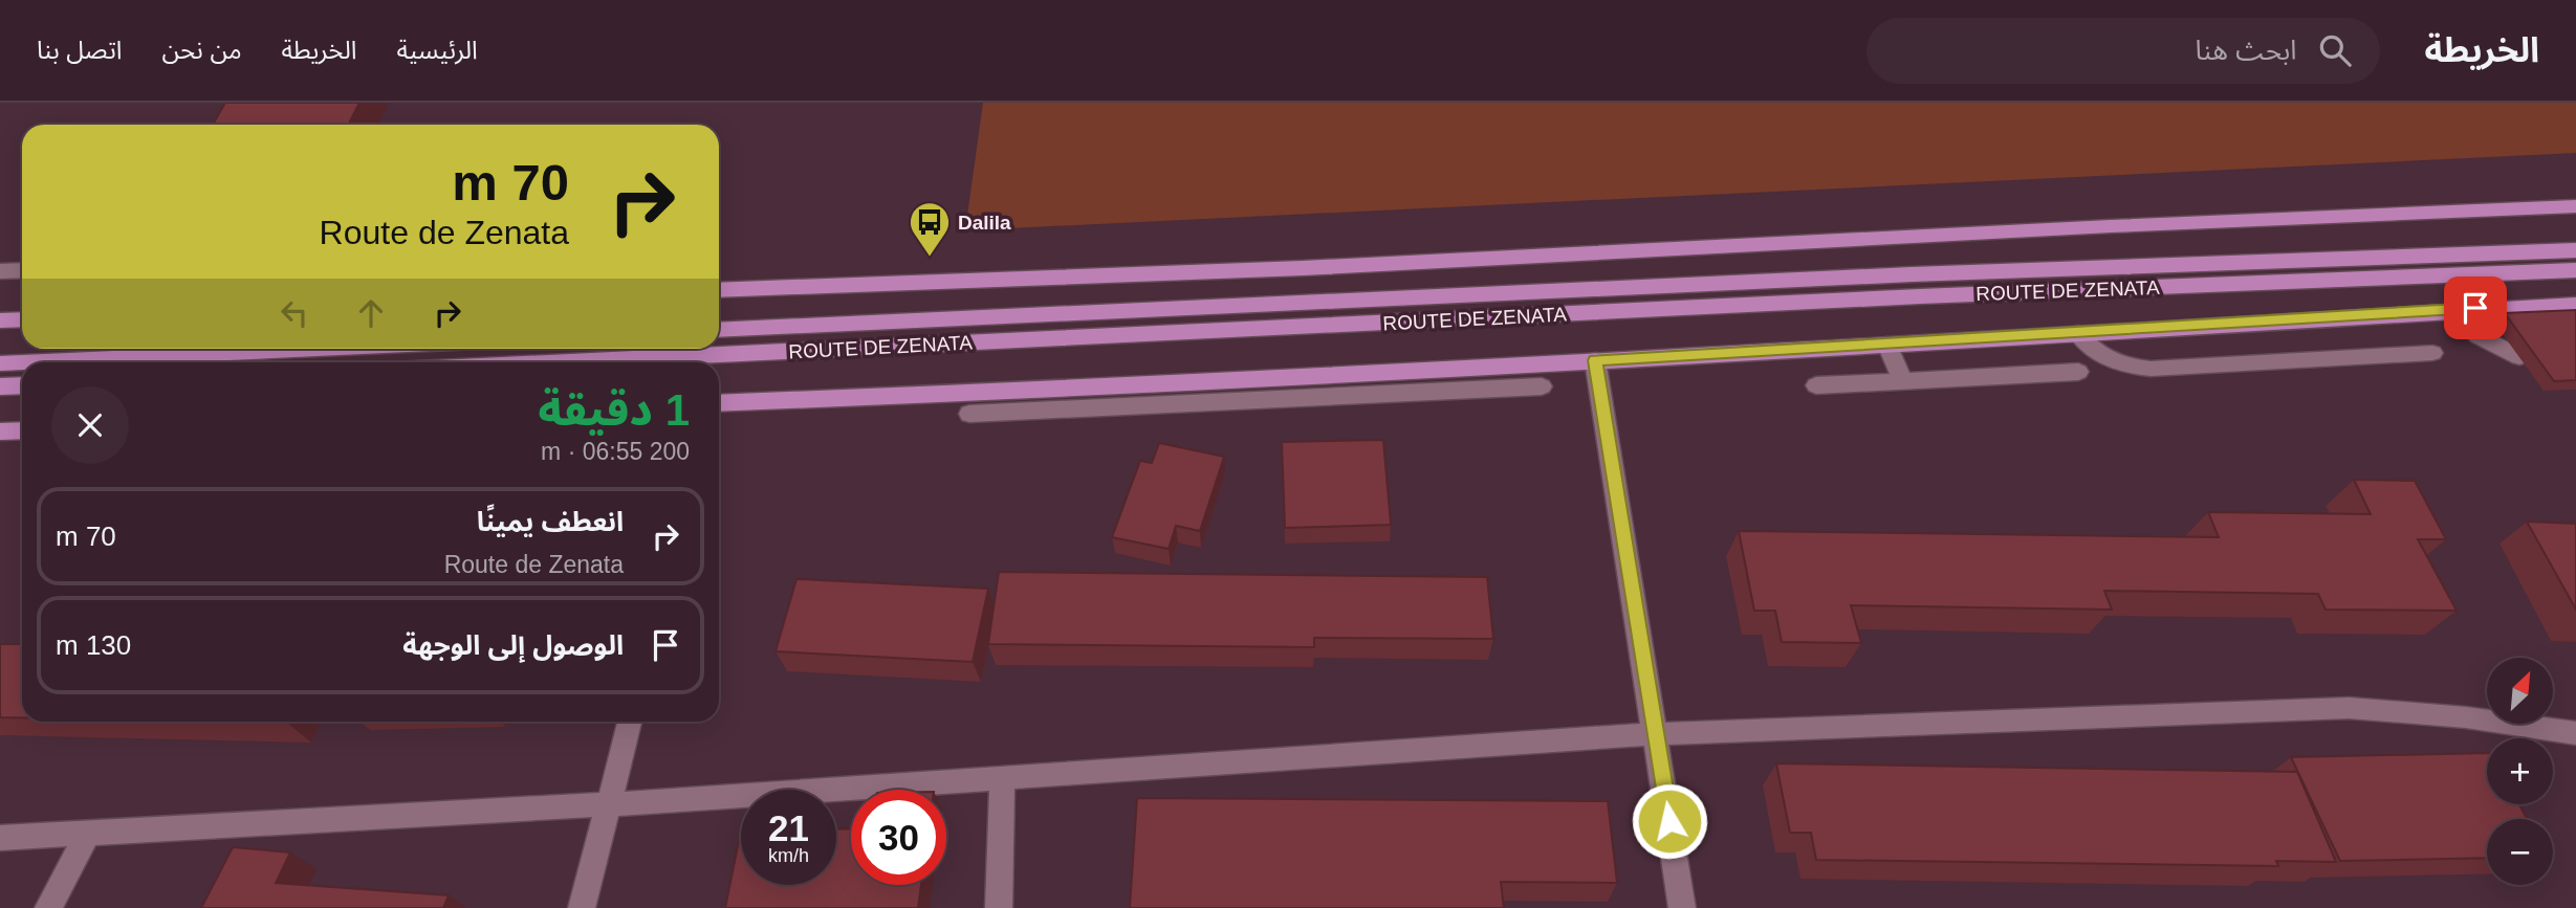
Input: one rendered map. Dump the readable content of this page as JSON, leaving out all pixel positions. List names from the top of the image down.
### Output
{
  "streets": {
    "main road": ["ROUTE DE ZENATA"]
  },
  "places": {
    "bus stop": ["Dalila"]
  },
  "north": "top right",
  "page": {
    "header": "الخريطة",
    "search": "ابحث هنا",
    "nav": [
      "الرئيسية",
      "الخريطة",
      "من نحن",
      "اتصل بنا"
    ],
    "turn": ["70 m", "Route de Zenata"],
    "heading": ["1 دقيقة", "200 m · 06:55"],
    "list": [
      {
        "name": "انعطف يمينًا",
        "note": "Route de Zenata",
        "value": "70 m"
      },
      {
        "name": "الوصول إلى الوجهة",
        "value": "130 m"
      }
    ],
    "map_buttons": ["+", "−"],
    "speed": "21 km/h",
    "limit": "30"
  }
}
